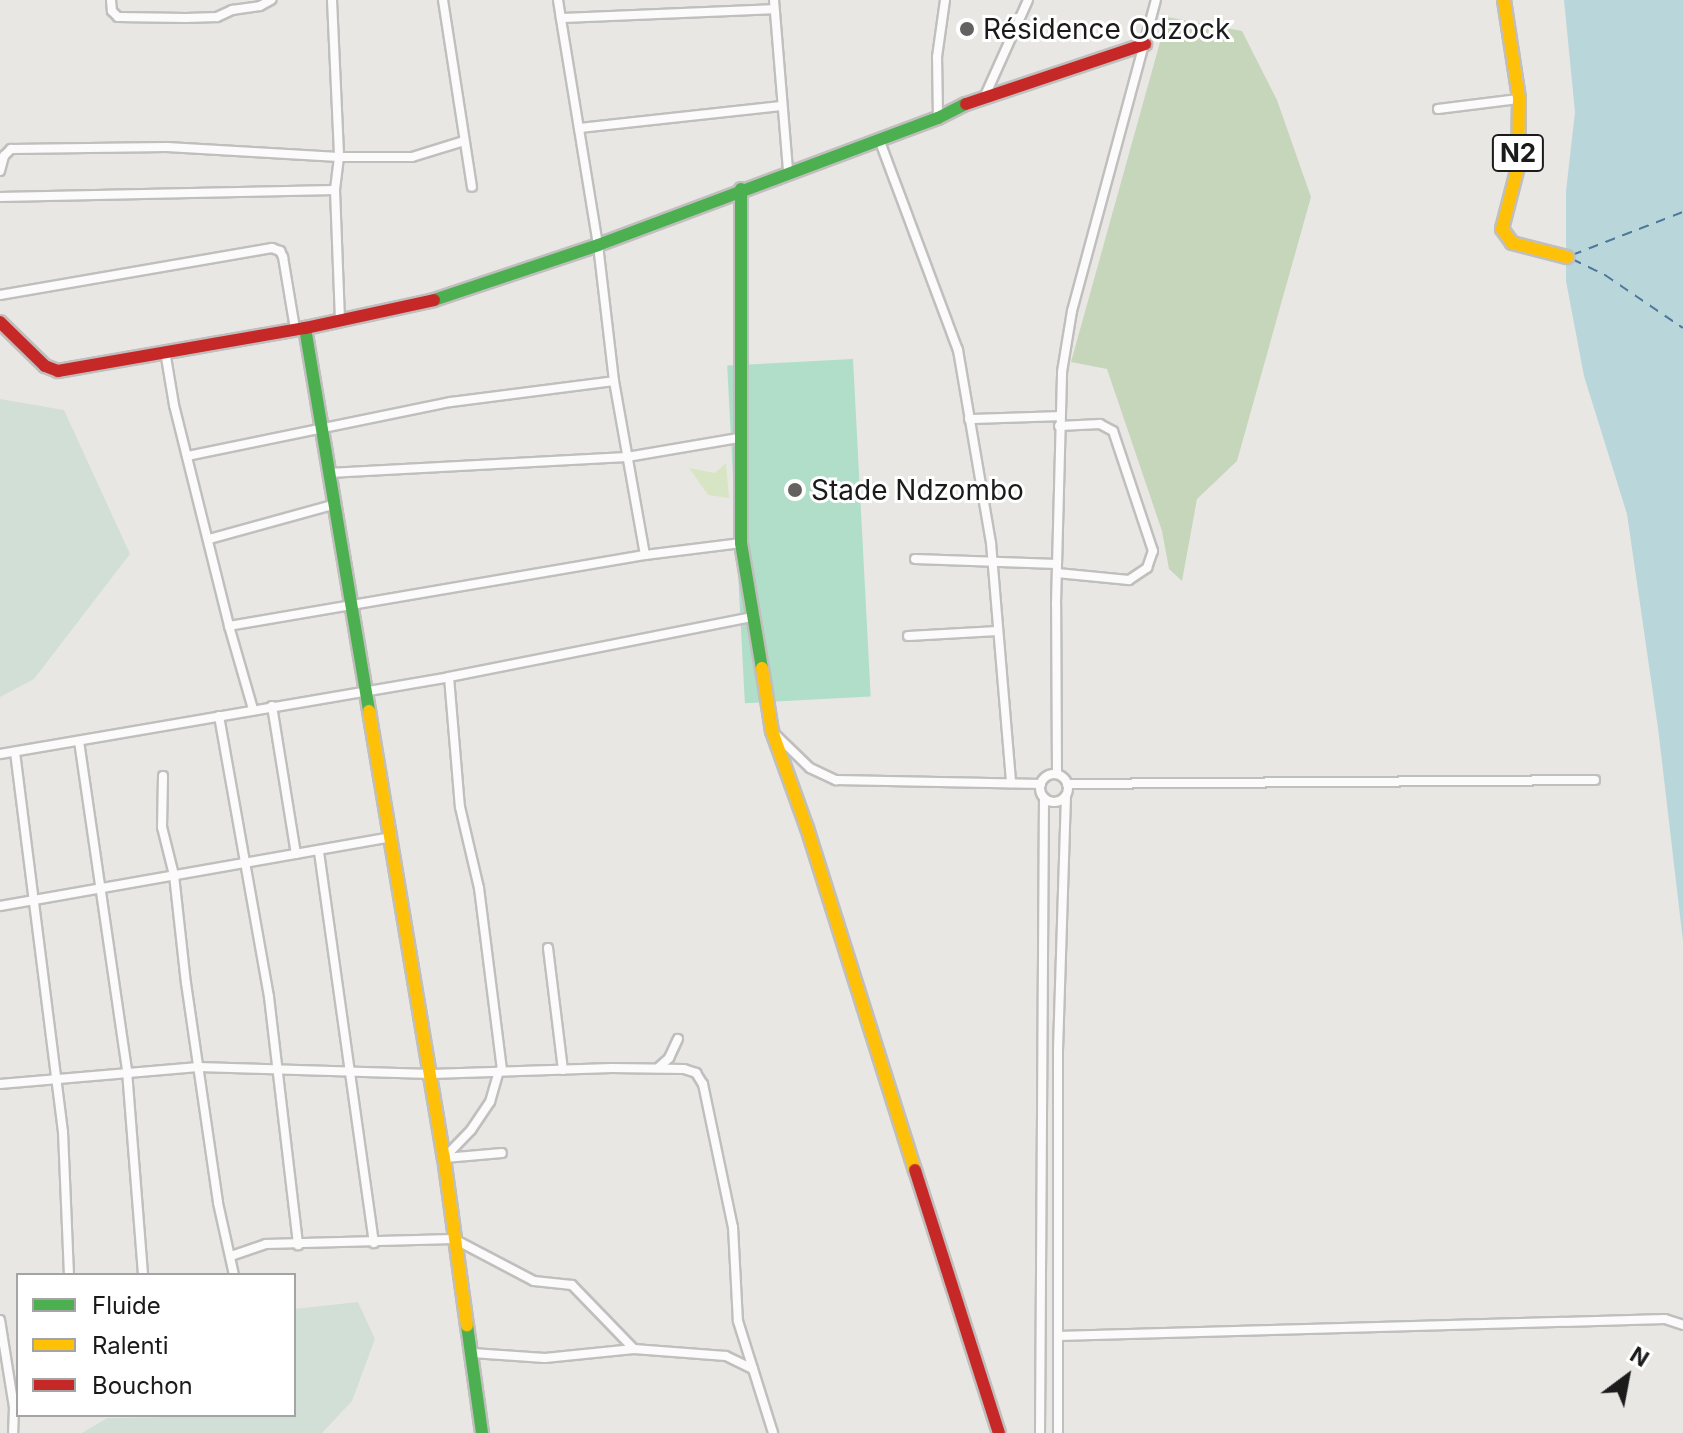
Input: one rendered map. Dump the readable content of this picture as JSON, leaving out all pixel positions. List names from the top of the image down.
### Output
{
  "streets": {
    "main road": ["N2"]
  },
  "places": ["Résidence Odzock", "Stade Ndzombo"],
  "legend": ["Fluide", "Ralenti", "Bouchon"],
  "north": "top right"
}
